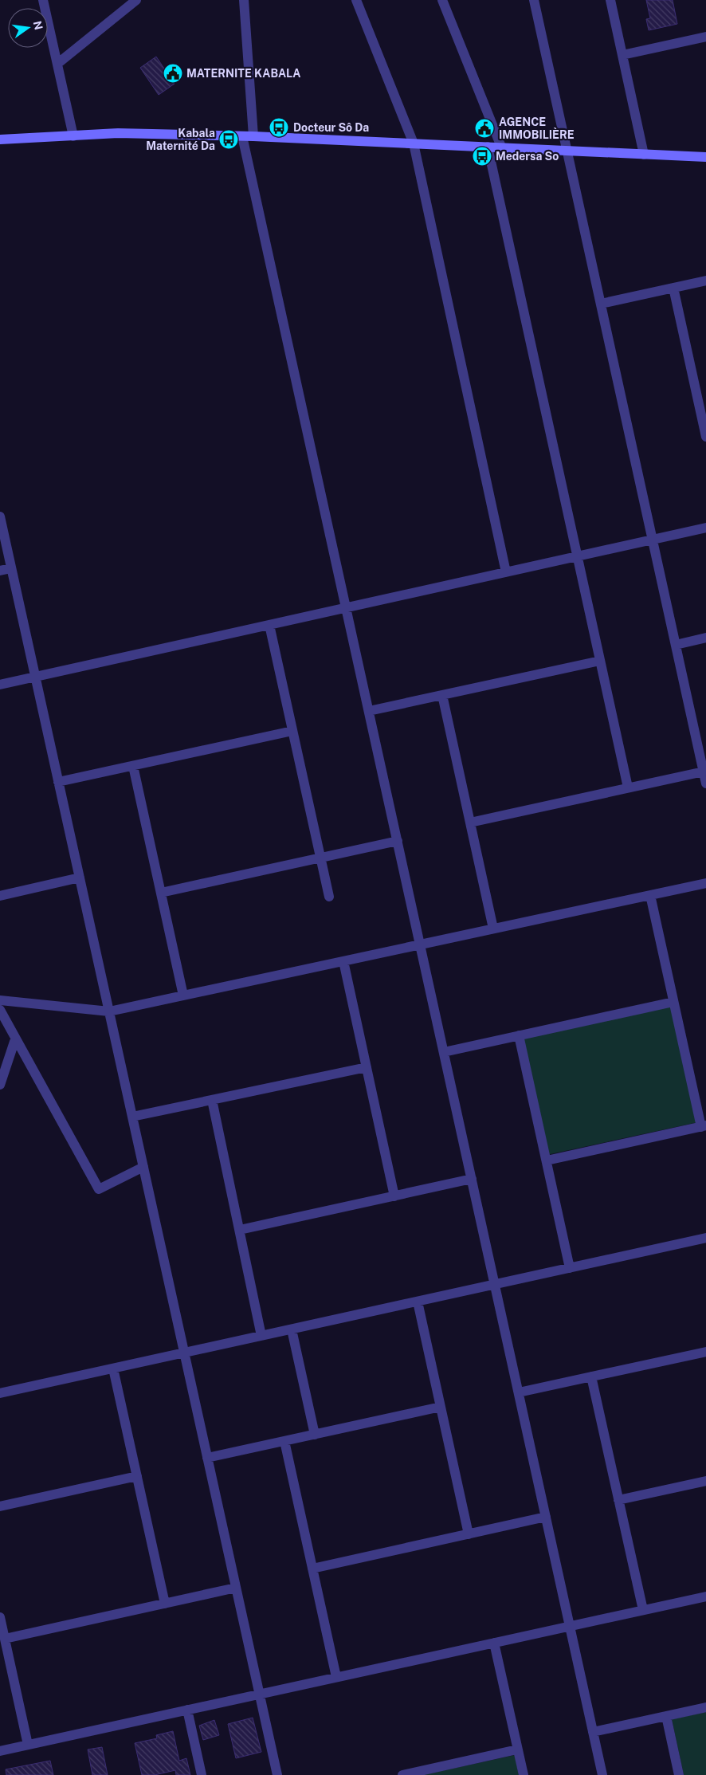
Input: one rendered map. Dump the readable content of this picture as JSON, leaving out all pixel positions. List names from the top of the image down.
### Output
{
  "places": {
    "public building": ["MATERNITE KABALA", "AGENCE IMMOBILIÈRE"],
    "bus stop": ["Docteur Sô Da", "Kabala Maternité Da", "Medersa So"]
  },
  "north": "right"
}
